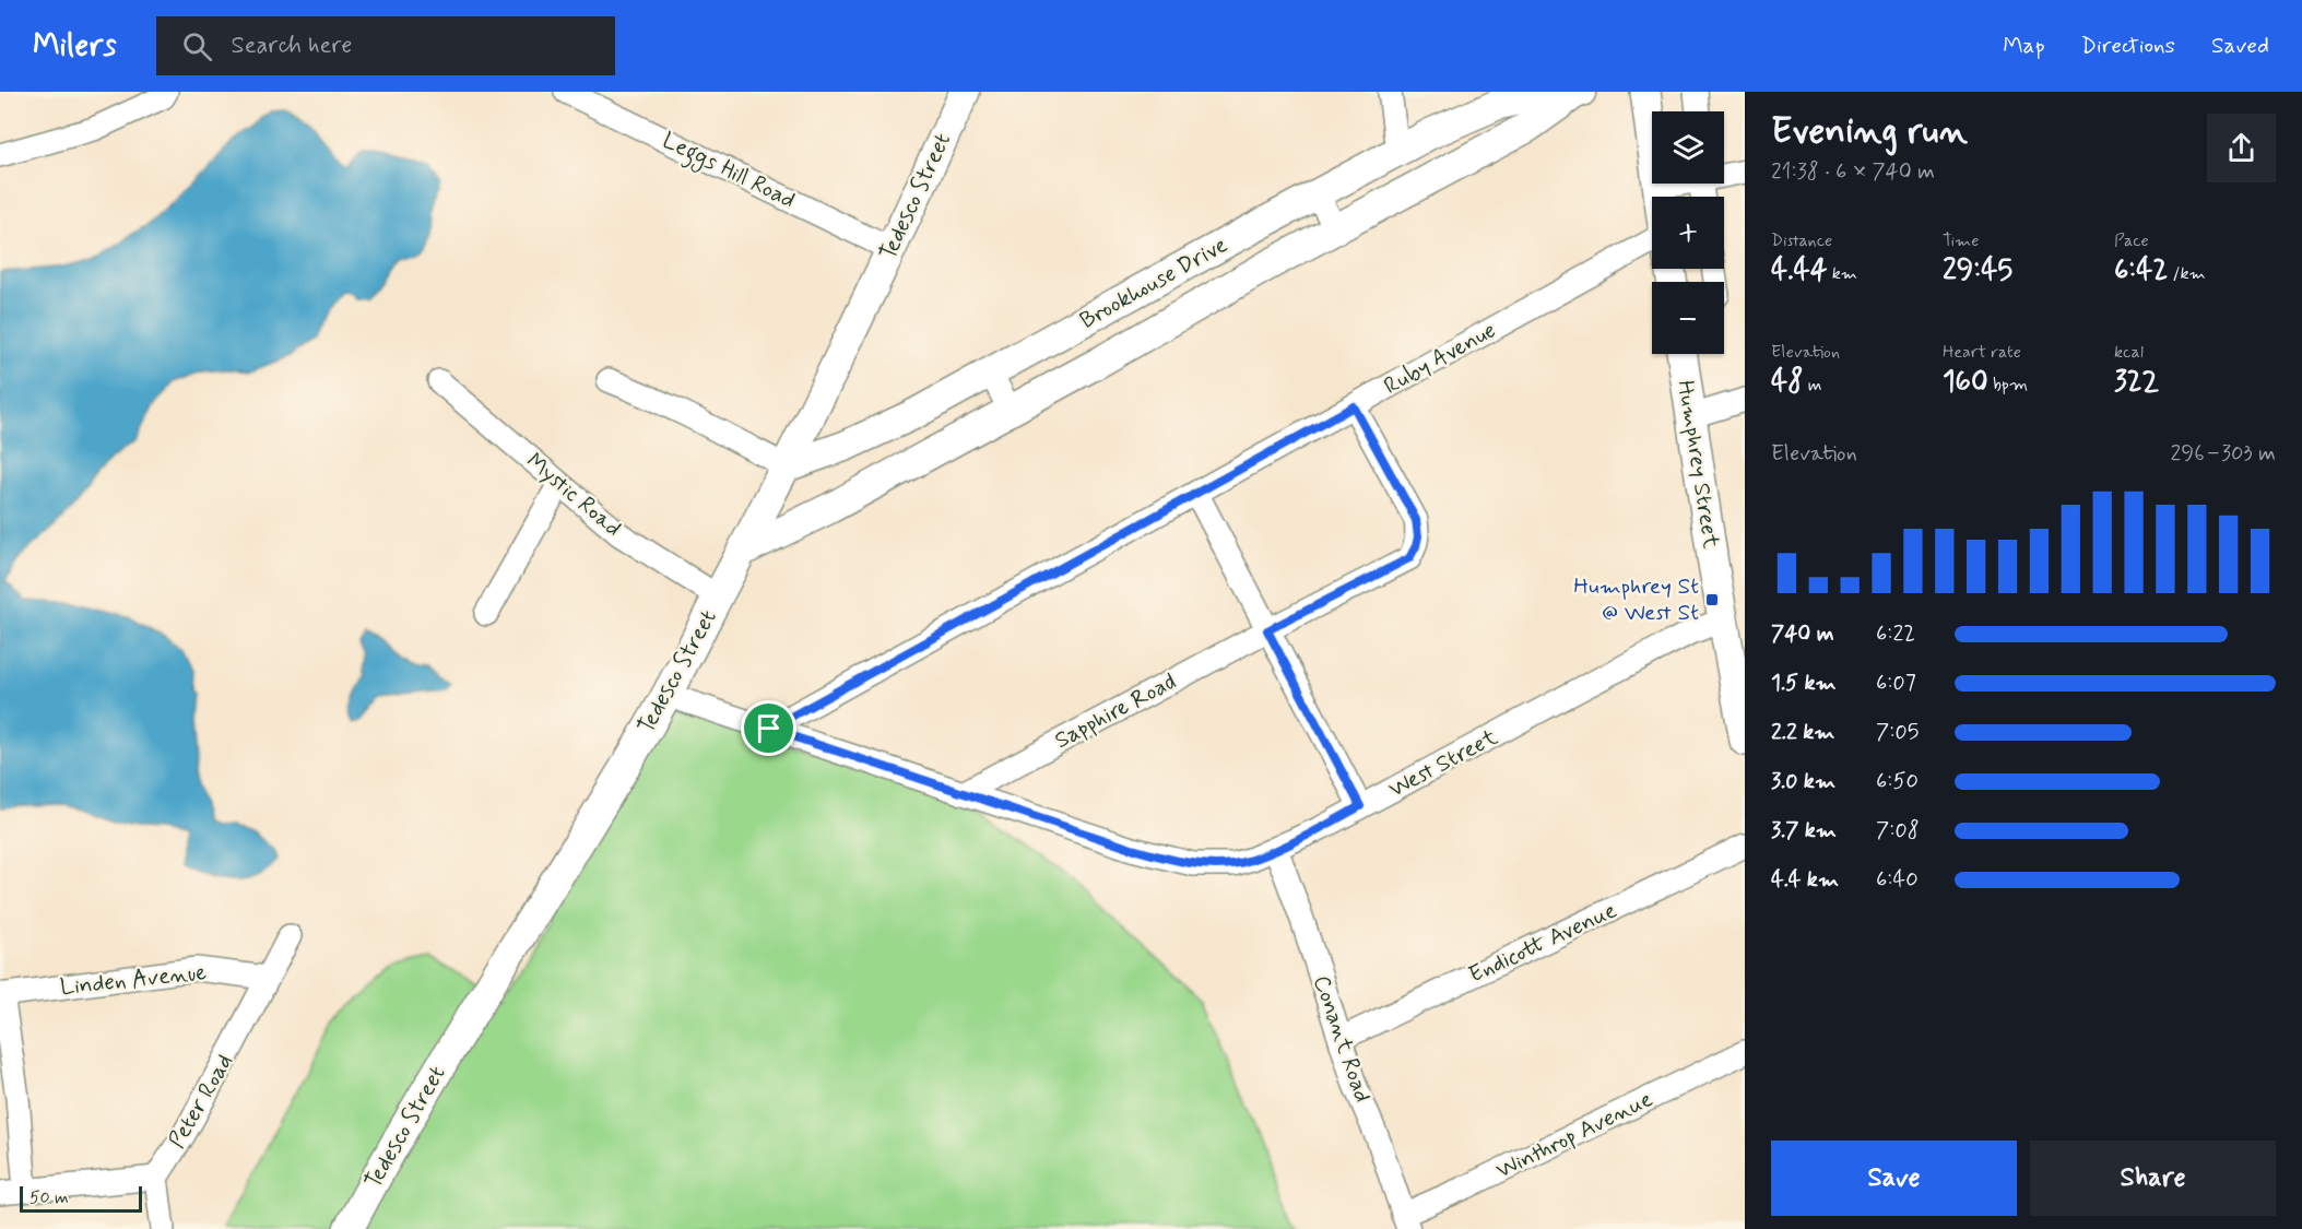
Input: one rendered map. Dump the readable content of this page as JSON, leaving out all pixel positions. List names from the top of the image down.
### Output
{
  "streets": {
    "main road": ["Tedesco Street", "Brookhouse Drive", "Humphrey Street"],
    "street": [
      "Leggs Hill Road",
      "Ruby Avenue",
      "Mystic Road",
      "Sapphire Road",
      "West Street",
      "Endicott Avenue",
      "Linden Avenue",
      "Conant Road",
      "Peter Road",
      "Winthrop Avenue"
    ]
  },
  "crossings": [
    ["Leggs Hill Road", "Tedesco Street"],
    ["Tedesco Street", "Brookhouse Drive"],
    ["Tedesco Street", "Mystic Road"],
    ["Tedesco Street", "West Street"],
    ["Ruby Avenue", "Sapphire Road"],
    ["Ruby Avenue", "West Street"],
    ["Humphrey Street", "West Street"],
    ["Sapphire Road", "West Street"],
    ["West Street", "Conant Road"],
    ["Endicott Avenue", "Conant Road"],
    ["Linden Avenue", "Peter Road"],
    ["Conant Road", "Winthrop Avenue"]
  ],
  "places": {
    "transit": ["Humphrey St @ West St"]
  },
  "scale_bar": "50 m",
  "page": {
    "header": "Milers",
    "search": "Search here",
    "nav": ["Map", "Directions", "Saved"],
    "heading": ["Evening run", "21:38 · 6 × 740 m"],
    "map_buttons": ["+", "−"],
    "stats": [
      ["Distance", "4.44 km"],
      ["Time", "29:45"],
      ["Pace", "6:42 /km"],
      ["Elevation", "48 m"],
      ["Heart rate", "160 bpm"],
      ["kcal", "322"]
    ],
    "chart": ["Elevation", "296–303 m"],
    "list": [
      {
        "name": "740 m",
        "note": "6:22"
      },
      {
        "name": "1.5 km",
        "note": "6:07"
      },
      {
        "name": "2.2 km",
        "note": "7:05"
      },
      {
        "name": "3.0 km",
        "note": "6:50"
      },
      {
        "name": "3.7 km",
        "note": "7:08"
      },
      {
        "name": "4.4 km",
        "note": "6:40"
      }
    ],
    "buttons": ["Save", "Share"],
    "scale": "50 m"
  }
}
